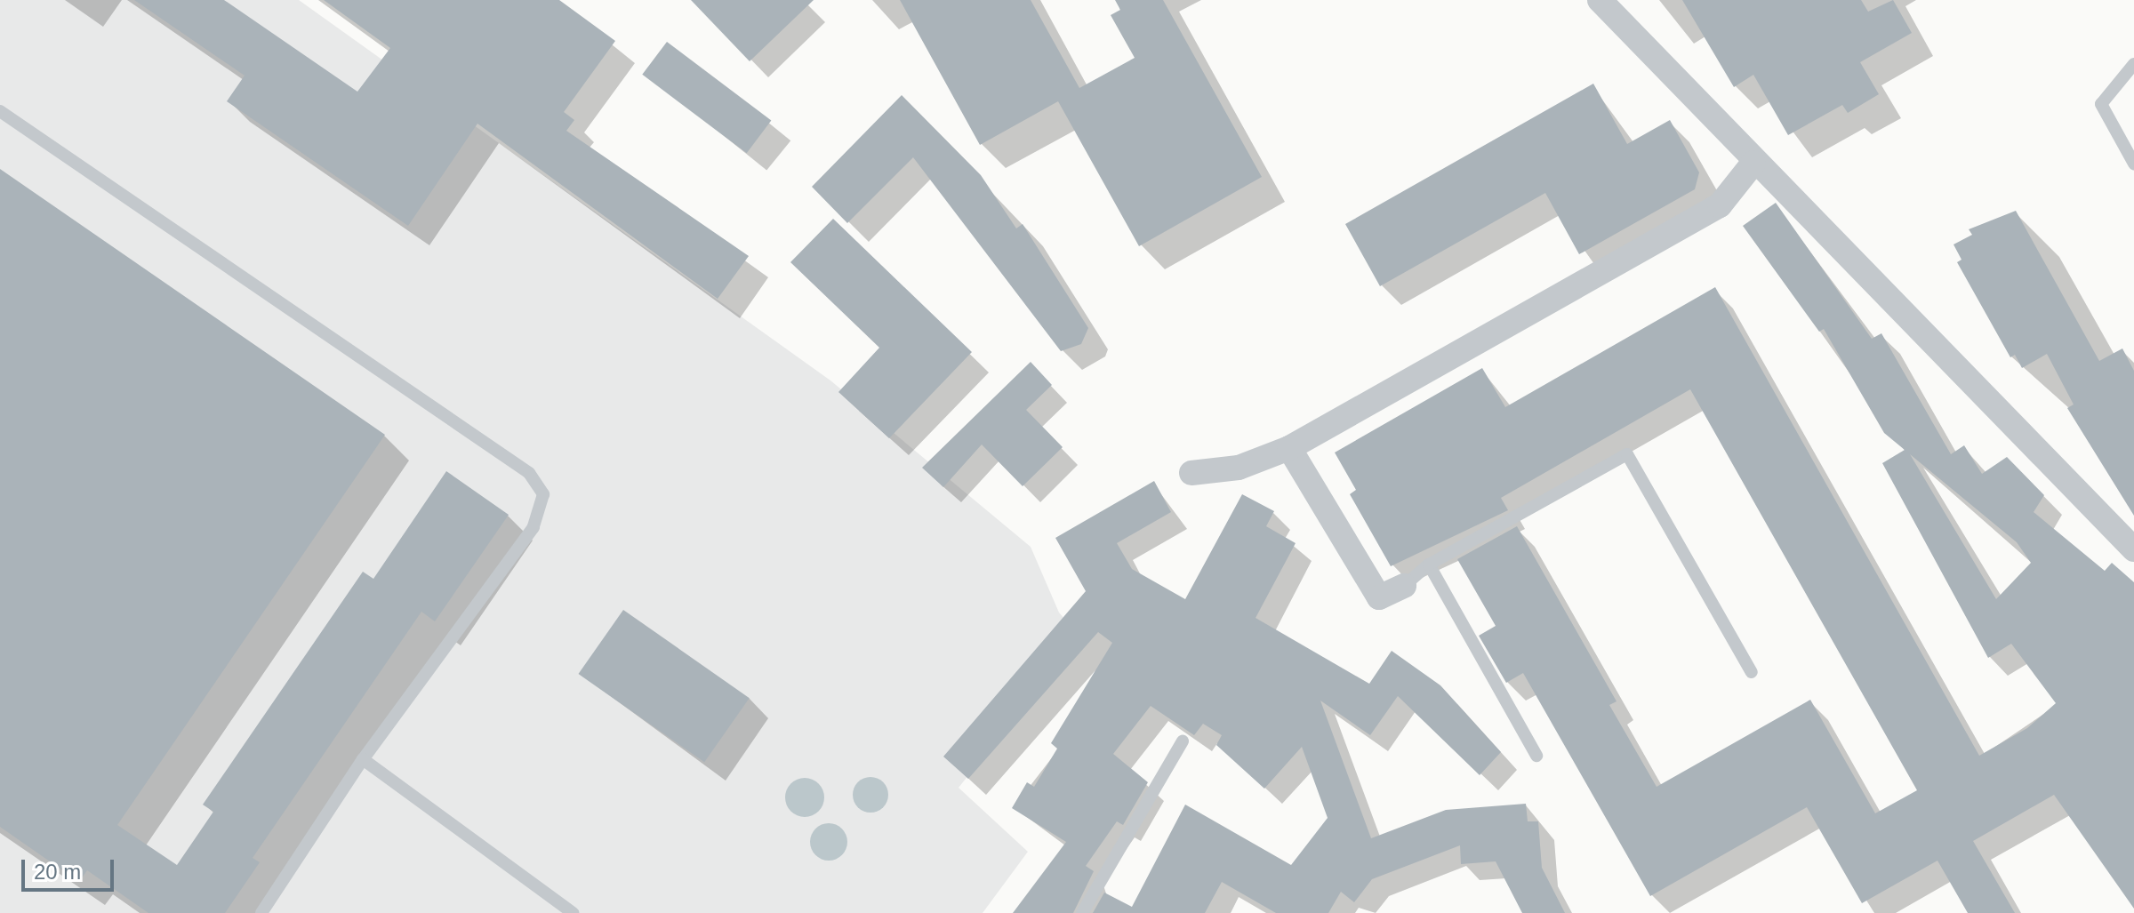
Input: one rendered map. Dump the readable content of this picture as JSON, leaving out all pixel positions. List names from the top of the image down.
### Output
{
  "scale_bar": "20 m"
}
